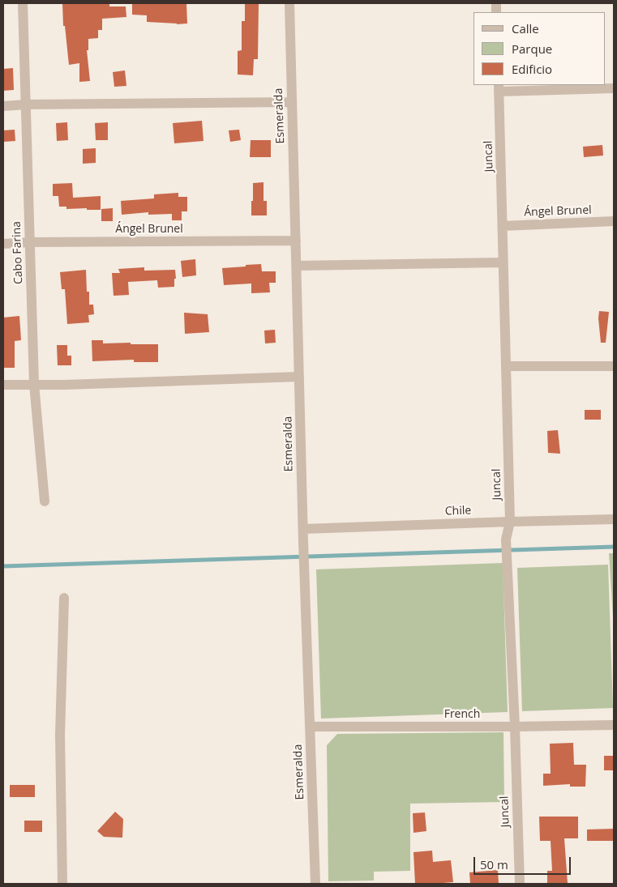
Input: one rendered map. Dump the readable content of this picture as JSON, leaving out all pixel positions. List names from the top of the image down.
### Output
{
  "streets": {
    "street": [
      "Esmeralda",
      "Juncal",
      "Ángel Brunel",
      "Cabo Farina",
      "Chile",
      "French"
    ]
  },
  "crossings": [
    ["Esmeralda", "Ángel Brunel"],
    ["Esmeralda", "Chile"],
    ["Esmeralda", "French"],
    ["Juncal", "Ángel Brunel"],
    ["Juncal", "Chile"],
    ["Juncal", "French"],
    ["Ángel Brunel", "Cabo Farina"]
  ],
  "legend": ["Calle", "Parque", "Edificio"],
  "scale_bar": "50 m"
}
